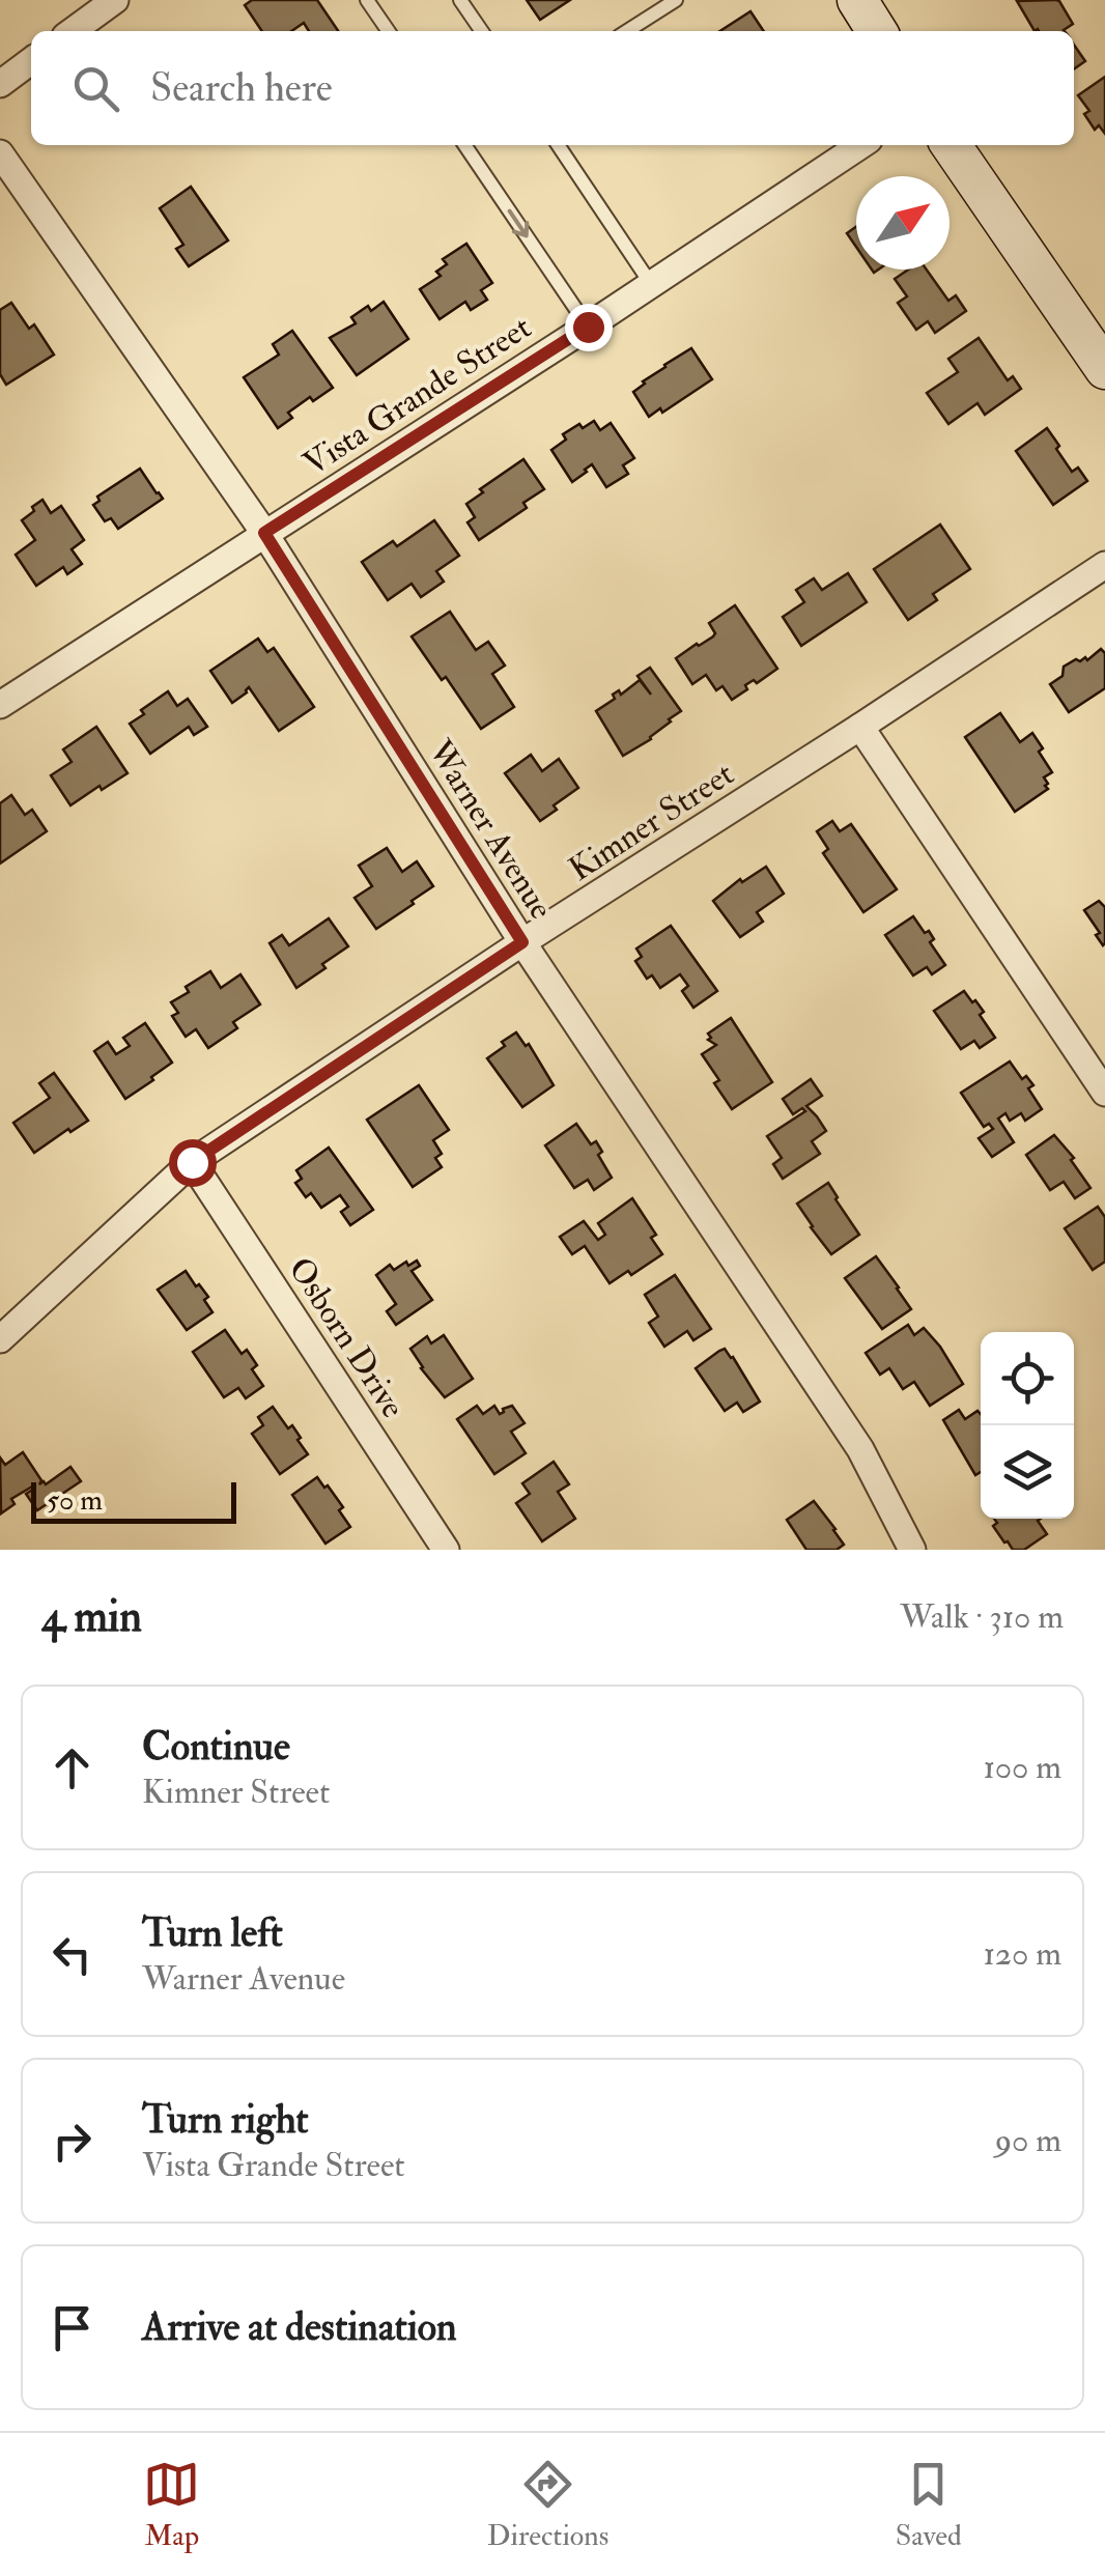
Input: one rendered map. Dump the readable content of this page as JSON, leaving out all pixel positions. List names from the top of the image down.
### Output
{
  "streets": {
    "street": [
      "Vista Grande Street",
      "Kimner Street",
      "Warner Avenue",
      "Osborn Drive"
    ]
  },
  "crossings": [
    ["Vista Grande Street", "Warner Avenue"],
    ["Kimner Street", "Warner Avenue"],
    ["Kimner Street", "Osborn Drive"]
  ],
  "scale_bar": "50 m",
  "north": "top right",
  "page": {
    "search": "Search here",
    "scale": "50 m",
    "heading": ["4 min", "Walk · 310 m"],
    "list": [
      ["Continue", "Kimner Street", "100 m"],
      ["Turn left", "Warner Avenue", "120 m"],
      ["Turn right", "Vista Grande Street", "90 m"],
      "Arrive at destination"
    ],
    "nav": ["Map", "Directions", "Saved"]
  }
}
